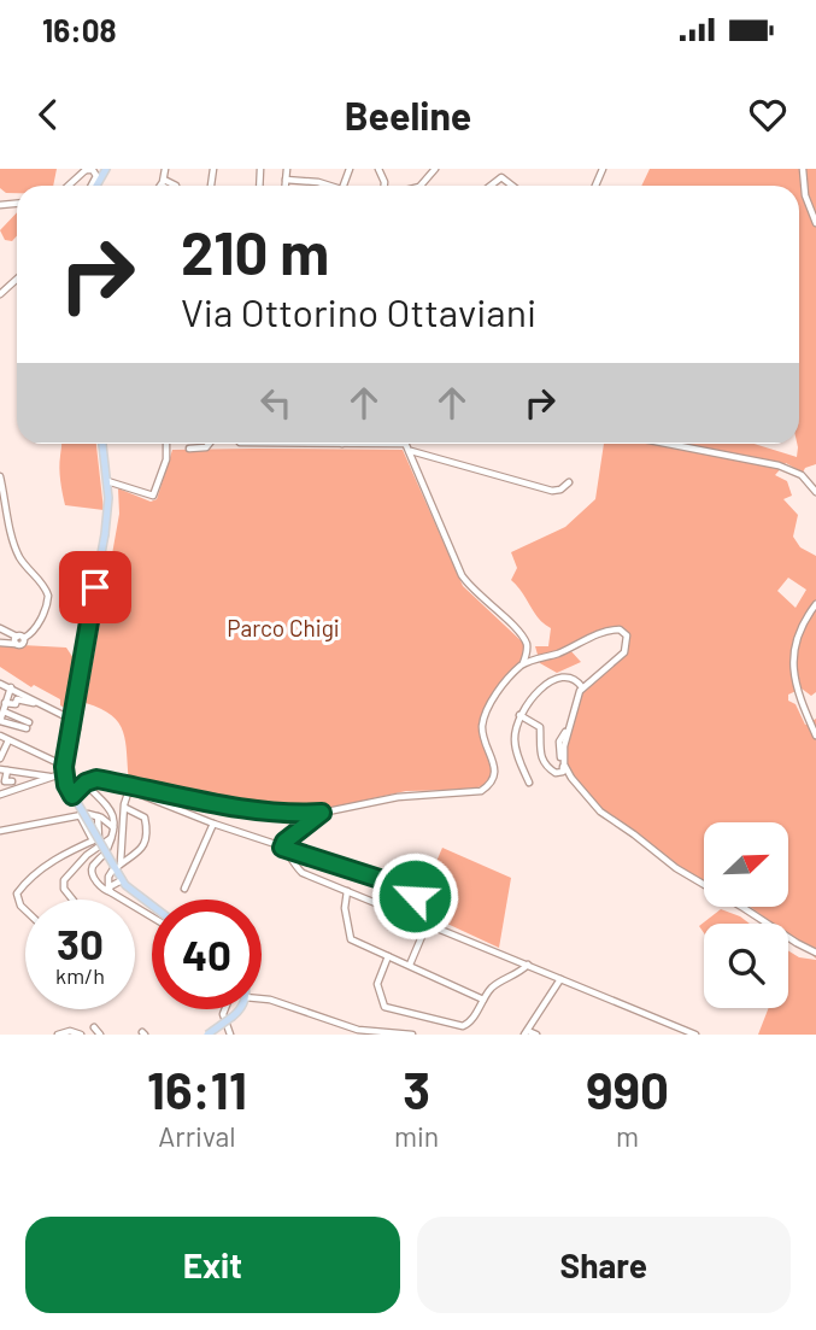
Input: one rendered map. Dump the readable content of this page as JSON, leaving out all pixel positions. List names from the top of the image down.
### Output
{
  "parks": ["Parco Chigi"],
  "north": "top right",
  "page": {
    "status": "16:08",
    "header": "Beeline",
    "turn": ["210 m", "Via Ottorino Ottaviani"],
    "speed": "30 km/h",
    "limit": "40",
    "eta": [
      "16:11",
      "Arrival",
      "3",
      "min",
      "990",
      "m"
    ],
    "buttons": ["Exit", "Share"]
  }
}
